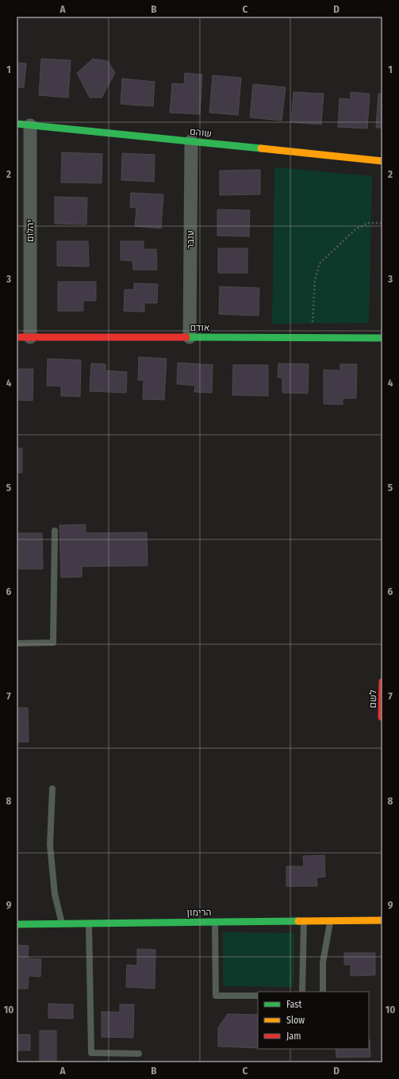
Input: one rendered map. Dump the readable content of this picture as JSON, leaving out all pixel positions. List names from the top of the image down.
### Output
{
  "streets": {
    "street": [
      "שוהם",
      "יהלום",
      "ענבר",
      "אודם",
      "לשם",
      "הרימון"
    ]
  },
  "crossings": [
    ["שוהם", "יהלום"],
    ["שוהם", "ענבר"],
    ["יהלום", "אודם"],
    ["ענבר", "אודם"]
  ],
  "legend": ["Fast", "Slow", "Jam"],
  "grid": {
    "columns": [
      "A",
      "B",
      "C",
      "D"
    ],
    "rows": [
      "1",
      "2",
      "3",
      "4",
      "5",
      "6",
      "7",
      "8",
      "9",
      "10"
    ]
  }
}
